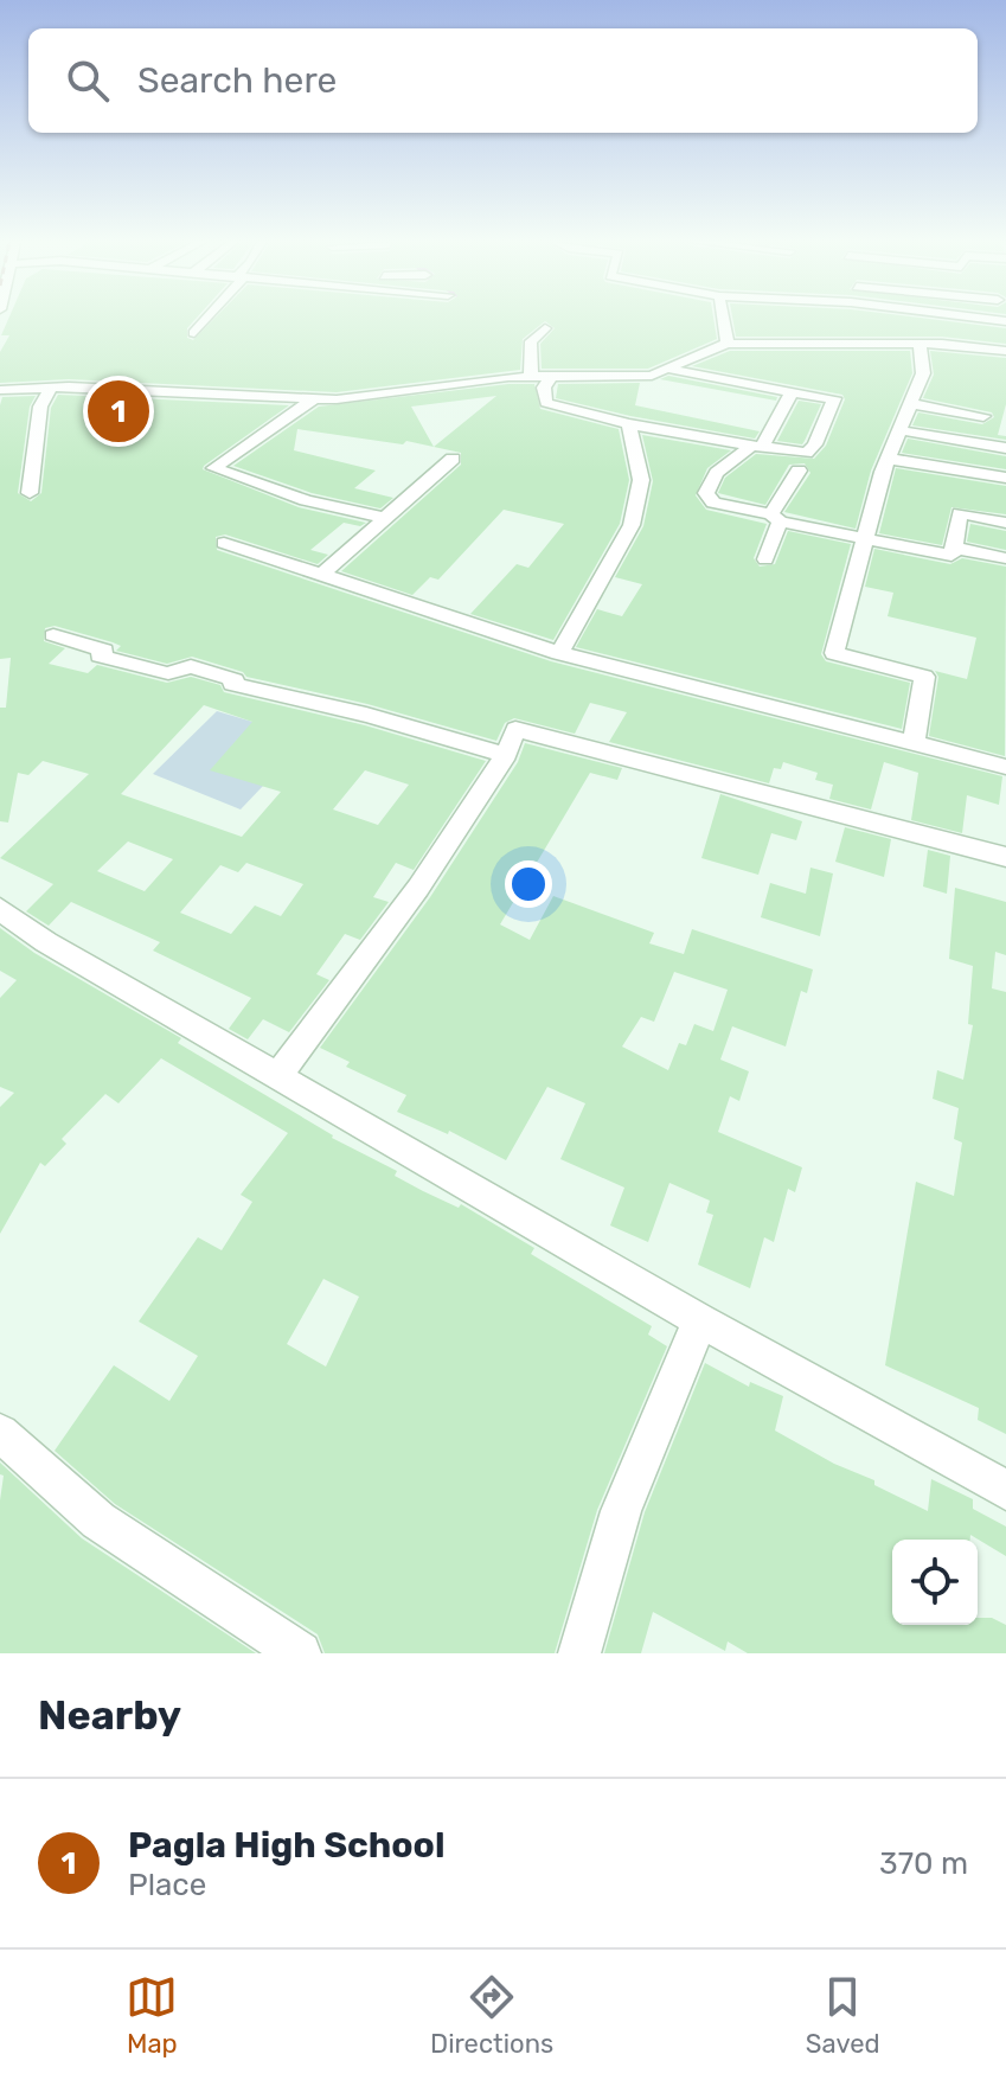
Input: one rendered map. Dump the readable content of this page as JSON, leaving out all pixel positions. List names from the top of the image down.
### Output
{
  "page": {
    "search": "Search here",
    "pins": "1",
    "heading": "Nearby",
    "list": [
      {
        "mark": "1",
        "name": "Pagla High School",
        "note": "Place",
        "value": "370 m"
      }
    ],
    "nav": ["Map", "Directions", "Saved"]
  }
}
